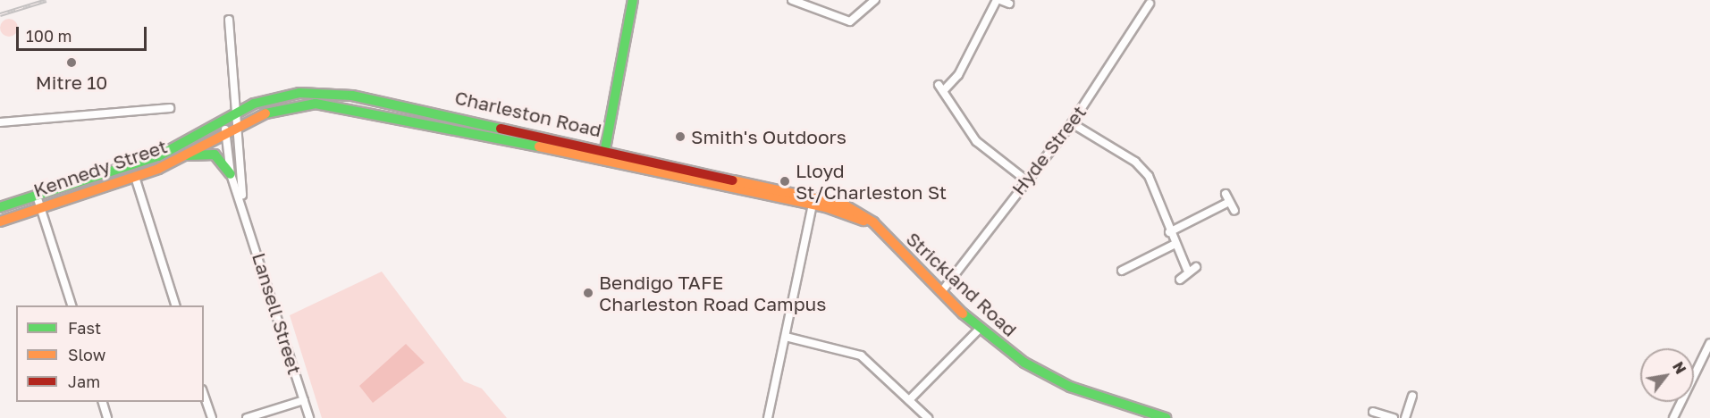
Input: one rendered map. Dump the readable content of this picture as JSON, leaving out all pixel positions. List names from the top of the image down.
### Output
{
  "streets": {
    "street": [
      "Charleston Road",
      "Hyde Street",
      "Kennedy Street",
      "Strickland Road",
      "Lansell Street"
    ]
  },
  "crossings": [
    ["Charleston Road", "Kennedy Street"],
    ["Charleston Road", "Strickland Road"],
    ["Charleston Road", "Lansell Street"],
    ["Hyde Street", "Strickland Road"],
    ["Kennedy Street", "Lansell Street"]
  ],
  "places": [
    "Mitre 10",
    "Smith's Outdoors",
    "Lloyd St/Charleston St",
    "Bendigo TAFE Charleston Road Campus"
  ],
  "legend": ["Fast", "Slow", "Jam"],
  "scale_bar": "100 m",
  "north": "top right"
}
